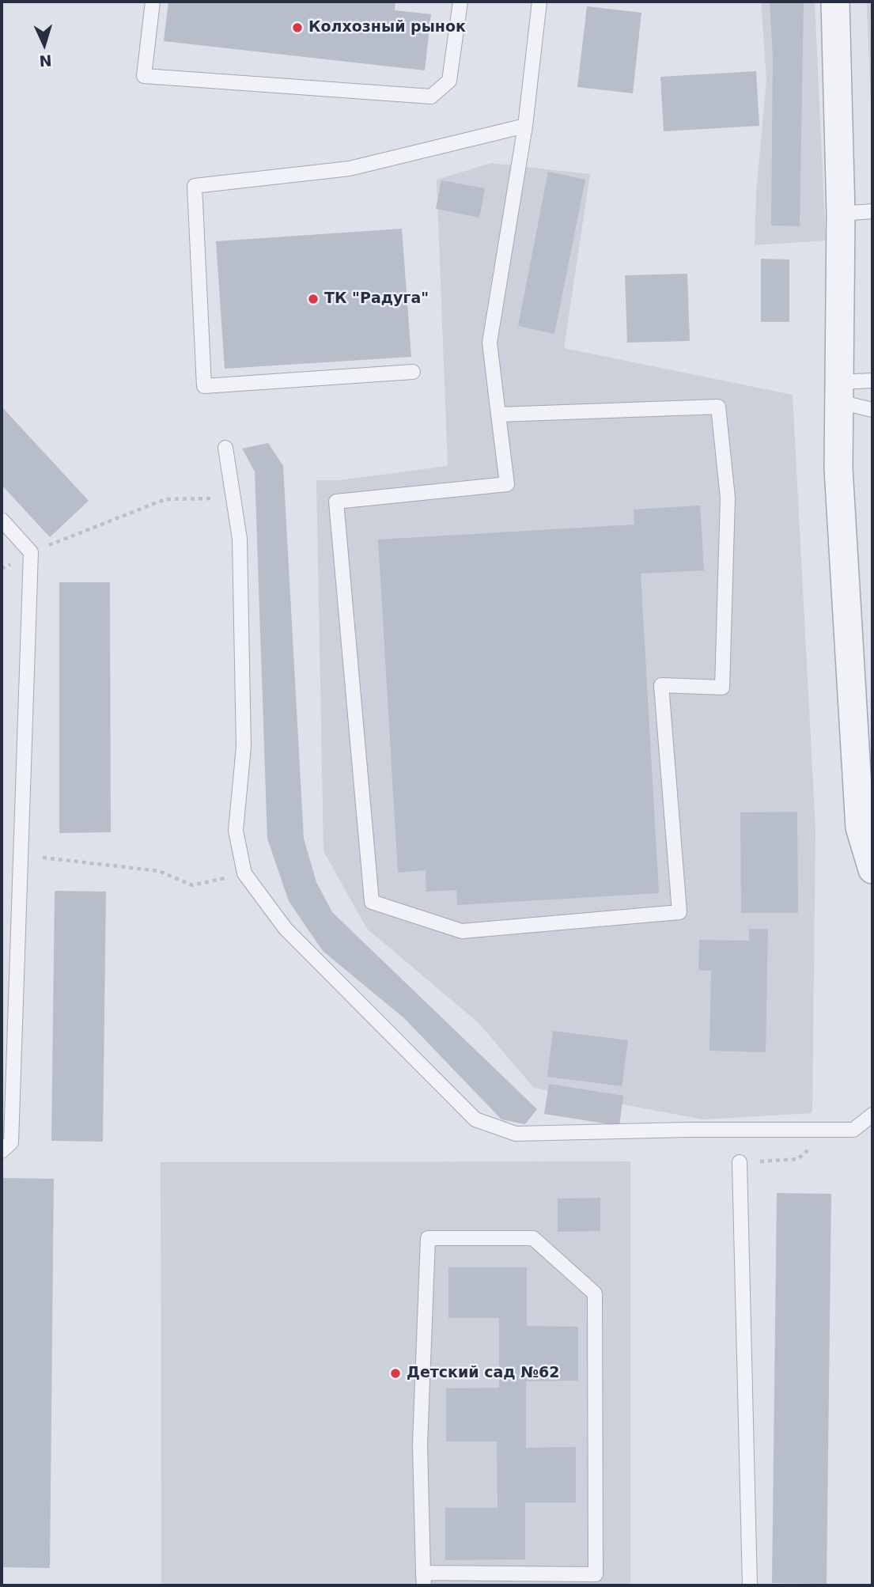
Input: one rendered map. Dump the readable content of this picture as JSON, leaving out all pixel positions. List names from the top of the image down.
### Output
{
  "places": ["Колхозный рынок", "ТК \"Радуга\"", "Детский сад №62"],
  "north": "bottom"
}
